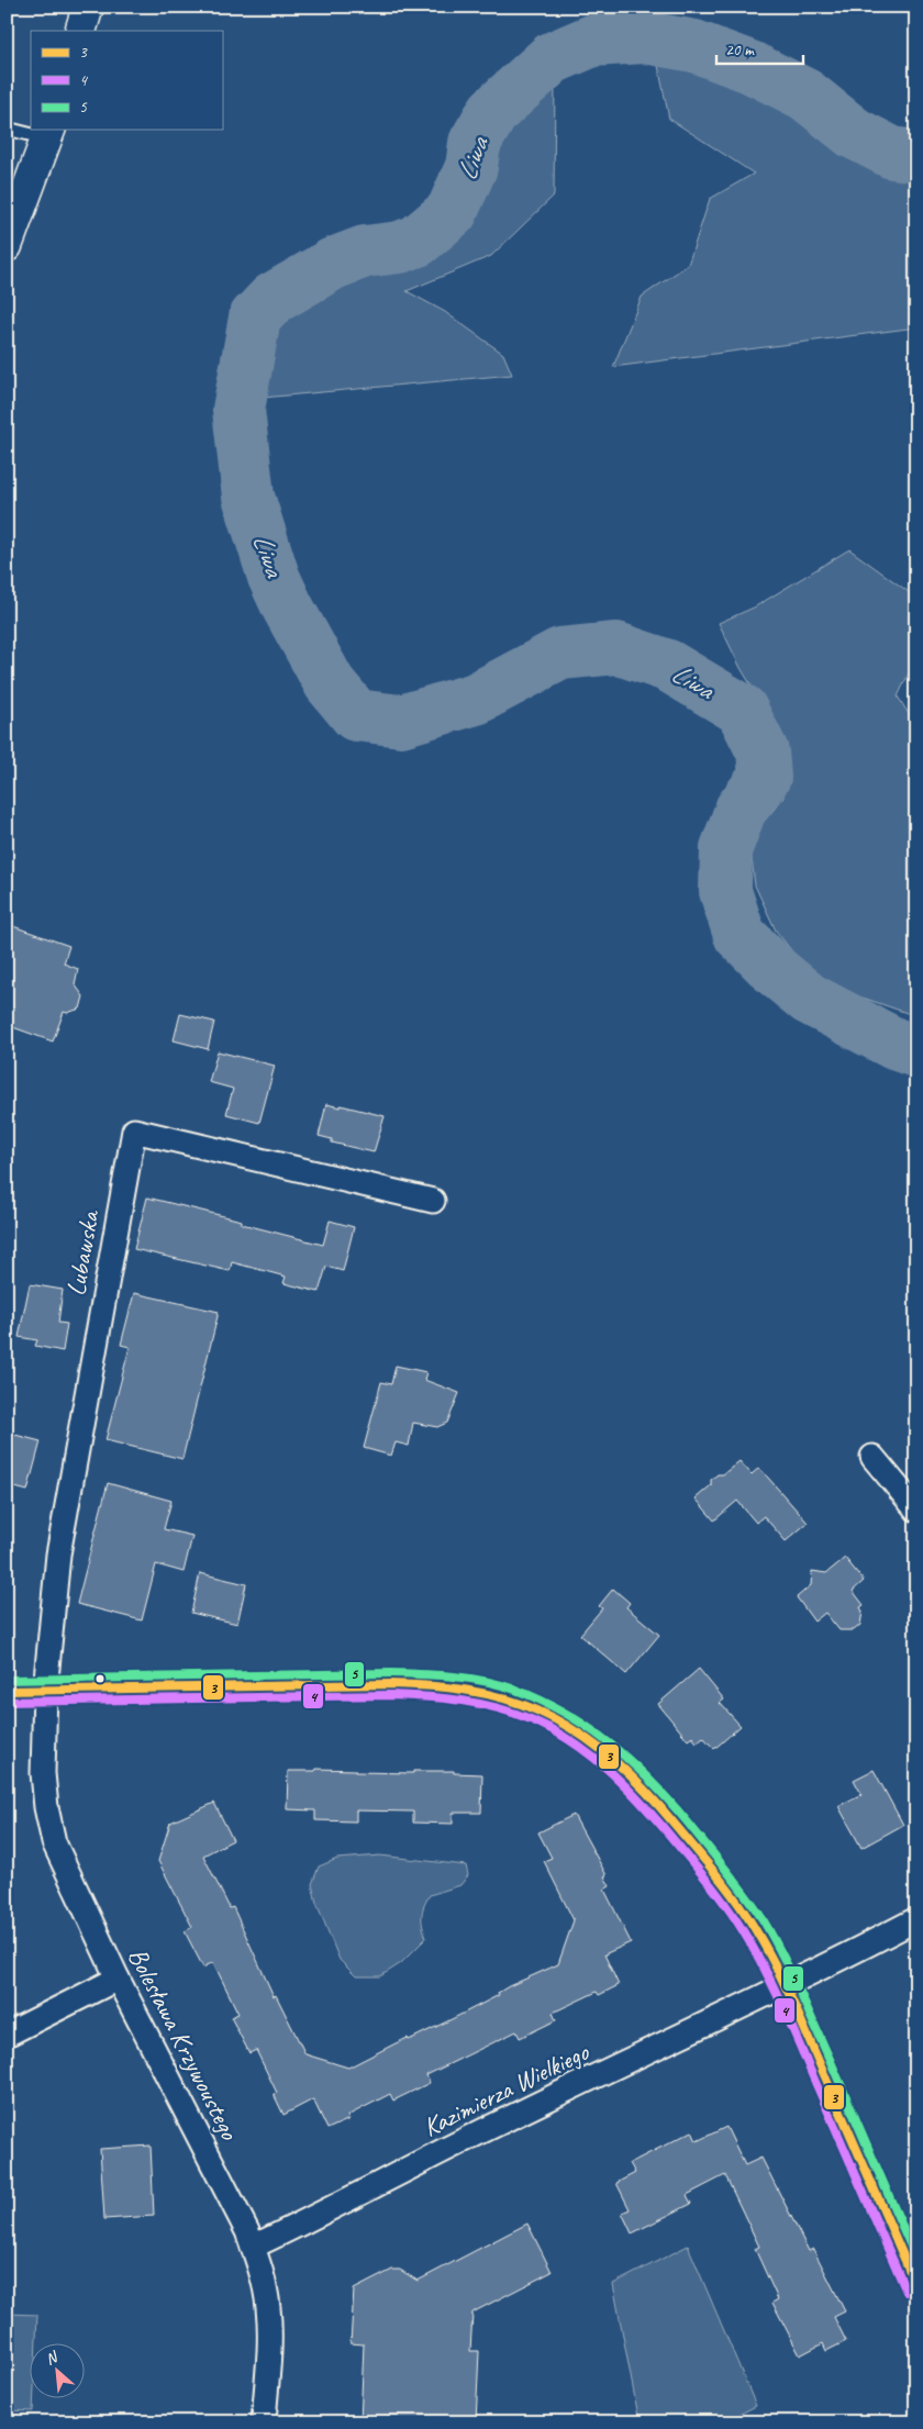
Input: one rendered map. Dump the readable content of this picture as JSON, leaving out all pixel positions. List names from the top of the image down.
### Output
{
  "streets": {
    "street": ["Lubawska", "Bolesława Krzywoustego", "Kazimierza Wielkiego"]
  },
  "crossings": [
    ["Lubawska", "Bolesława Krzywoustego"],
    ["Bolesława Krzywoustego", "Kazimierza Wielkiego"]
  ],
  "water": ["Liwa"],
  "lines": ["transit line 5", "transit line 3", "transit line 4"],
  "legend": ["3", "4", "5"],
  "scale_bar": "20 m",
  "north": "top left"
}
